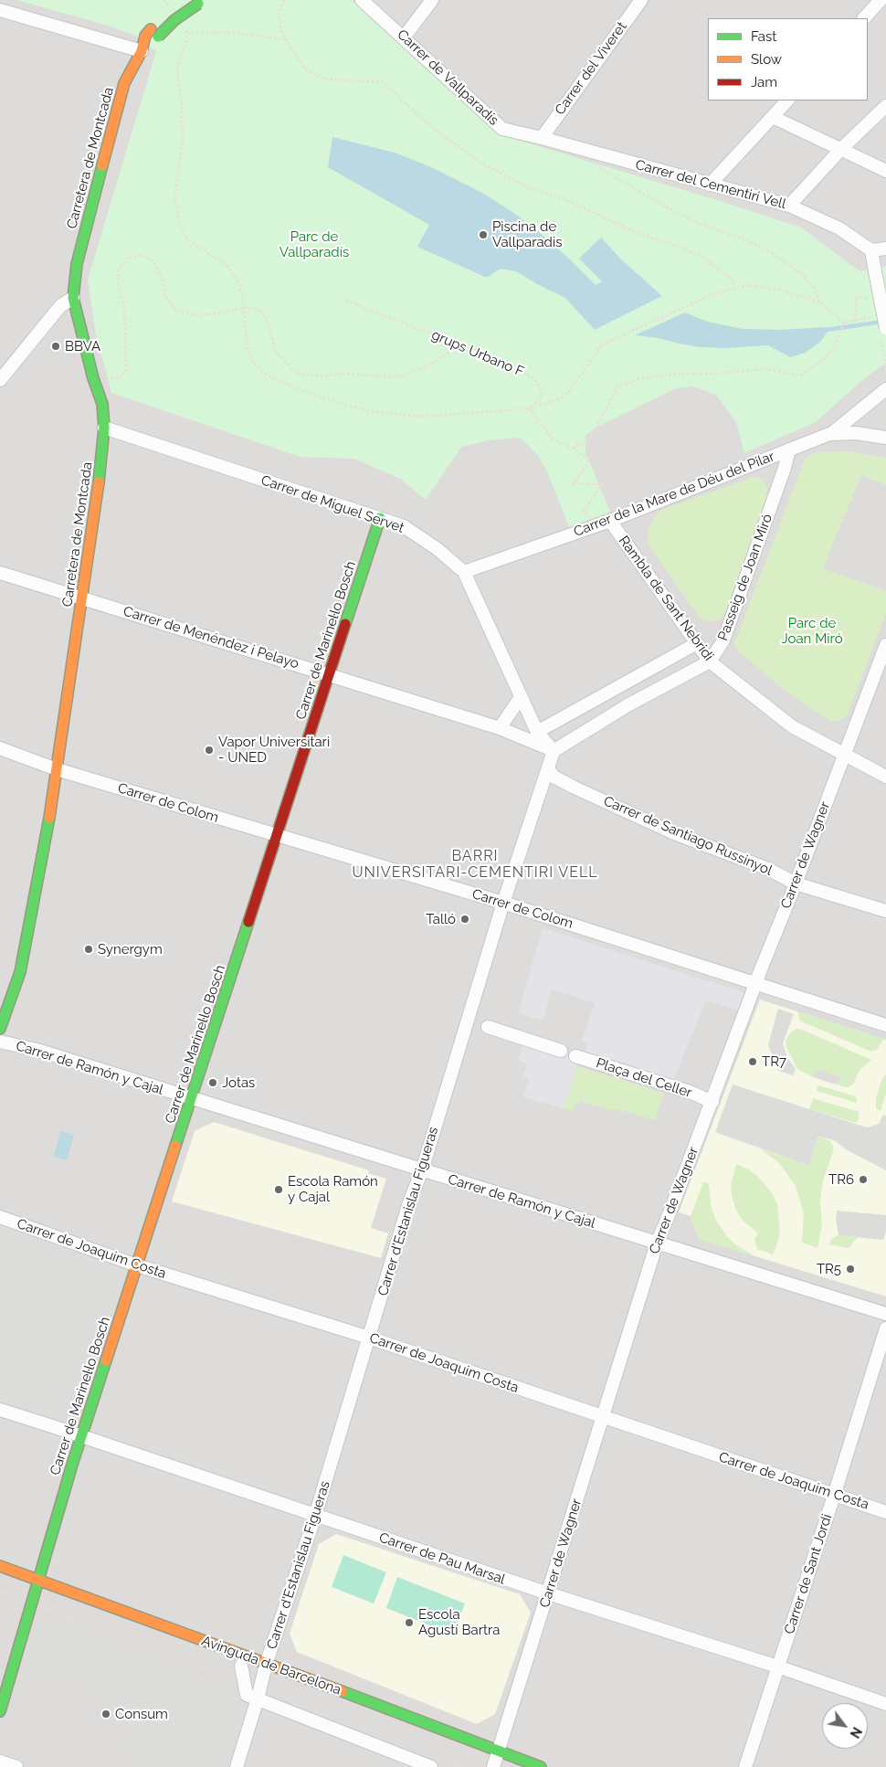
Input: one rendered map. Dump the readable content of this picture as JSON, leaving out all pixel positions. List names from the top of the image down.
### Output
{
  "streets": {
    "street": [
      "Carrer del Viveret",
      "Carrer de Vallparadís",
      "Carretera de Montcada",
      "Carrer del Cementiri Vell",
      "Carrer de la Mare de Déu del Pilar",
      "Carrer de Miguel Servet",
      "Passeig de Joan Miró",
      "Rambla de Sant Nebridi",
      "Carrer de Menéndez i Pelayo",
      "Carrer de Marinel·lo Bosch",
      "Carrer de Colom",
      "Carrer de Santiago Russinyol",
      "Carrer de Wagner",
      "Carrer de Ramón y Cajal",
      "Plaça del Celler",
      "Carrer d'Estanislau Figueras",
      "Carrer de Joaquim Costa",
      "Carrer de Pau Marsal",
      "Carrer de Sant Jordi",
      "Avinguda de Barcelona"
    ],
    "path": ["grups Urbano F"]
  },
  "crossings": [
    ["Carrer del Viveret", "Carrer de Vallparadís"],
    ["Carrer del Viveret", "Carrer del Cementiri Vell"],
    ["Carrer de Vallparadís", "Carrer del Cementiri Vell"],
    ["Carretera de Montcada", "Carrer de Miguel Servet"],
    ["Carretera de Montcada", "Carrer de Menéndez i Pelayo"],
    ["Carretera de Montcada", "Carrer de Colom"],
    ["Carrer de la Mare de Déu del Pilar", "Carrer de Miguel Servet"],
    ["Carrer de la Mare de Déu del Pilar", "Passeig de Joan Miró"],
    ["Carrer de la Mare de Déu del Pilar", "Rambla de Sant Nebridi"],
    ["Carrer de Miguel Servet", "Passeig de Joan Miró"],
    ["Carrer de Miguel Servet", "Carrer de Menéndez i Pelayo"],
    ["Carrer de Miguel Servet", "Carrer de Marinel·lo Bosch"],
    ["Carrer de Miguel Servet", "Carrer d'Estanislau Figueras"],
    ["Passeig de Joan Miró", "Rambla de Sant Nebridi"],
    ["Passeig de Joan Miró", "Carrer de Menéndez i Pelayo"],
    ["Passeig de Joan Miró", "Carrer d'Estanislau Figueras"],
    ["Rambla de Sant Nebridi", "Carrer de Wagner"],
    ["Carrer de Menéndez i Pelayo", "Carrer de Marinel·lo Bosch"],
    ["Carrer de Menéndez i Pelayo", "Carrer d'Estanislau Figueras"],
    ["Carrer de Marinel·lo Bosch", "Carrer de Colom"],
    ["Carrer de Marinel·lo Bosch", "Carrer de Ramón y Cajal"],
    ["Carrer de Marinel·lo Bosch", "Carrer de Joaquim Costa"],
    ["Carrer de Marinel·lo Bosch", "Carrer de Pau Marsal"],
    ["Carrer de Marinel·lo Bosch", "Avinguda de Barcelona"],
    ["Carrer de Colom", "Carrer de Wagner"],
    ["Carrer de Colom", "Carrer d'Estanislau Figueras"],
    ["Carrer de Santiago Russinyol", "Carrer de Wagner"],
    ["Carrer de Santiago Russinyol", "Carrer d'Estanislau Figueras"],
    ["Carrer de Wagner", "Carrer de Ramón y Cajal"],
    ["Carrer de Wagner", "Plaça del Celler"],
    ["Carrer de Wagner", "Carrer de Joaquim Costa"],
    ["Carrer de Wagner", "Carrer de Pau Marsal"],
    ["Carrer de Wagner", "Avinguda de Barcelona"],
    ["Carrer de Ramón y Cajal", "Carrer d'Estanislau Figueras"],
    ["Carrer d'Estanislau Figueras", "Carrer de Joaquim Costa"],
    ["Carrer d'Estanislau Figueras", "Carrer de Pau Marsal"],
    ["Carrer d'Estanislau Figueras", "Avinguda de Barcelona"],
    ["Carrer de Joaquim Costa", "Carrer de Sant Jordi"],
    ["Carrer de Pau Marsal", "Carrer de Sant Jordi"]
  ],
  "districts": ["BARRI UNIVERSITARI-CEMENTIRI VELL"],
  "parks": ["Parc de Vallparadís", "Parc de Joan Miró"],
  "places": [
    "Piscina de Vallparadis",
    "BBVA",
    "Vapor Universitari - UNED",
    "Talló",
    "Synergym",
    "TR7",
    "Jotas",
    "TR6",
    "Escola Ramón y Cajal",
    "TR5",
    "Escola Agustí Bartra",
    "Consum"
  ],
  "legend": ["Fast", "Slow", "Jam"],
  "north": "bottom right"
}
